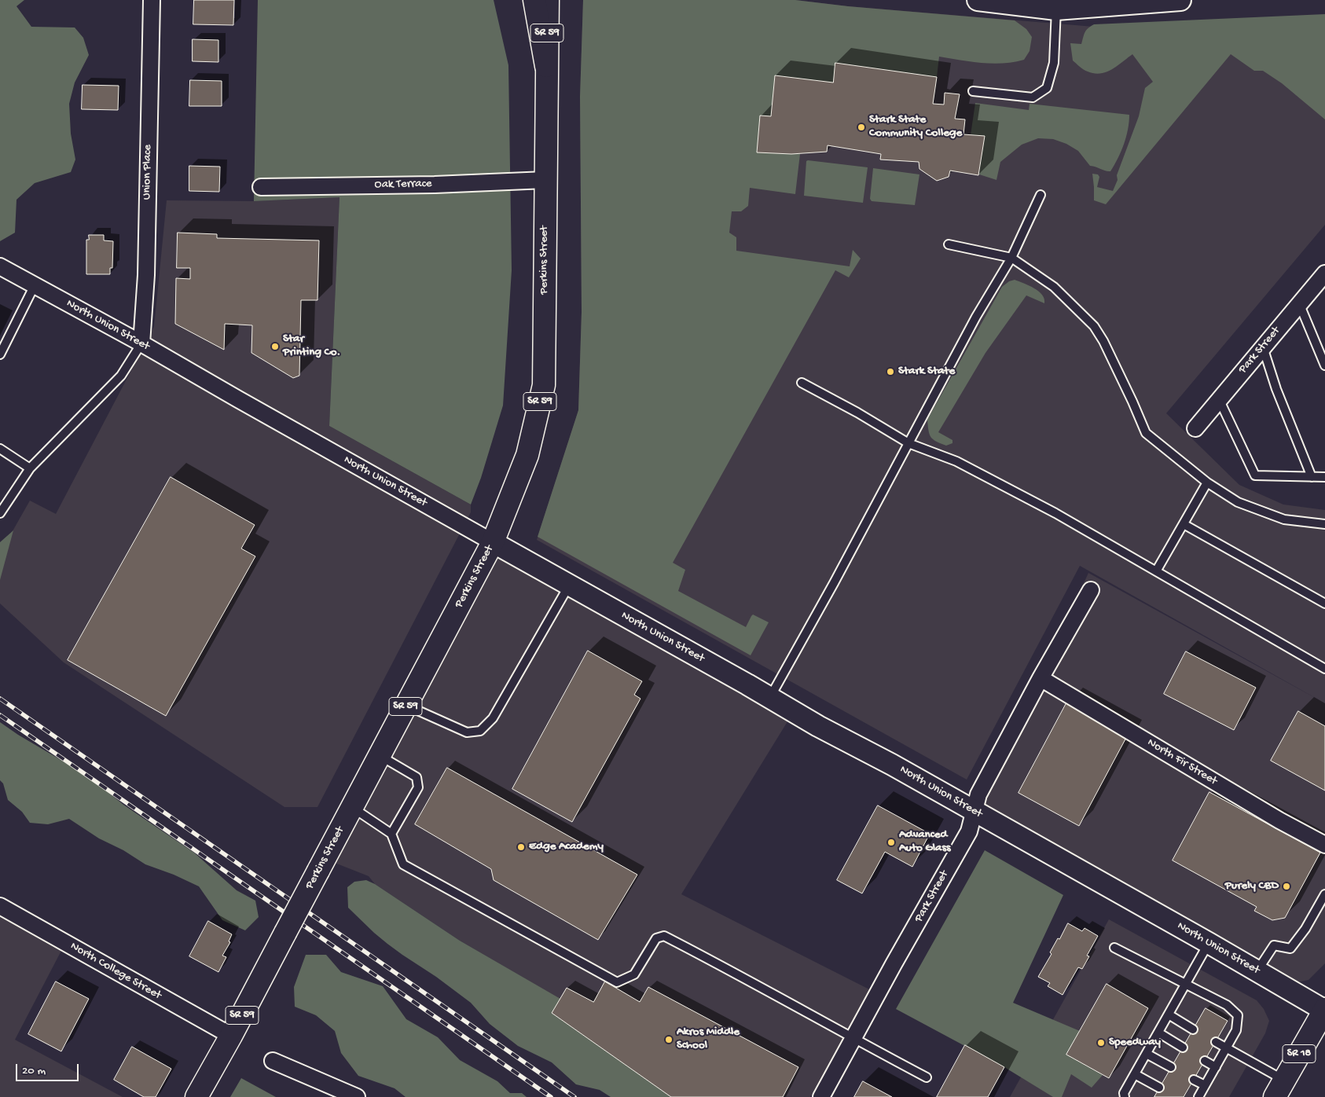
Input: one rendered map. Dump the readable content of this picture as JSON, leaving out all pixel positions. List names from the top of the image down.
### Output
{
  "streets": {
    "main road": ["SR 59", "Perkins Street", "SR 18"],
    "street": [
      "Union Place",
      "Oak Terrace",
      "North Union Street",
      "Park Street",
      "North Fir Street",
      "North College Street"
    ]
  },
  "crossings": [
    ["Union Place", "North Union Street"],
    ["Oak Terrace", "Perkins Street"],
    ["Perkins Street", "North Union Street"],
    ["Perkins Street", "North College Street"],
    ["North Union Street", "Park Street"],
    ["North Union Street", "SR 18"],
    ["Park Street", "North Fir Street"]
  ],
  "places": [
    "Stark State Community College",
    "Star Printing Co.",
    "Stark State",
    "Advanced Auto Glass",
    "Edge Academy",
    "Purely CBD",
    "Akros Middle School",
    "Speedway"
  ],
  "scale_bar": "20 m"
}
